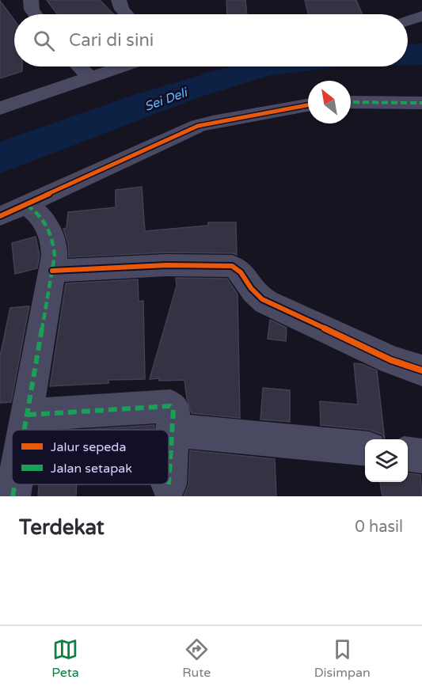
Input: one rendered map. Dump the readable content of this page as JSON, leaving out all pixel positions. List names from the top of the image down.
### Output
{
  "water": ["Sei Deli"],
  "legend": ["Jalur sepeda", "Jalan setapak"],
  "north": "top left",
  "page": {
    "search": "Cari di sini",
    "heading": ["Terdekat", "0 hasil"],
    "nav": ["Peta", "Rute", "Disimpan"]
  }
}
